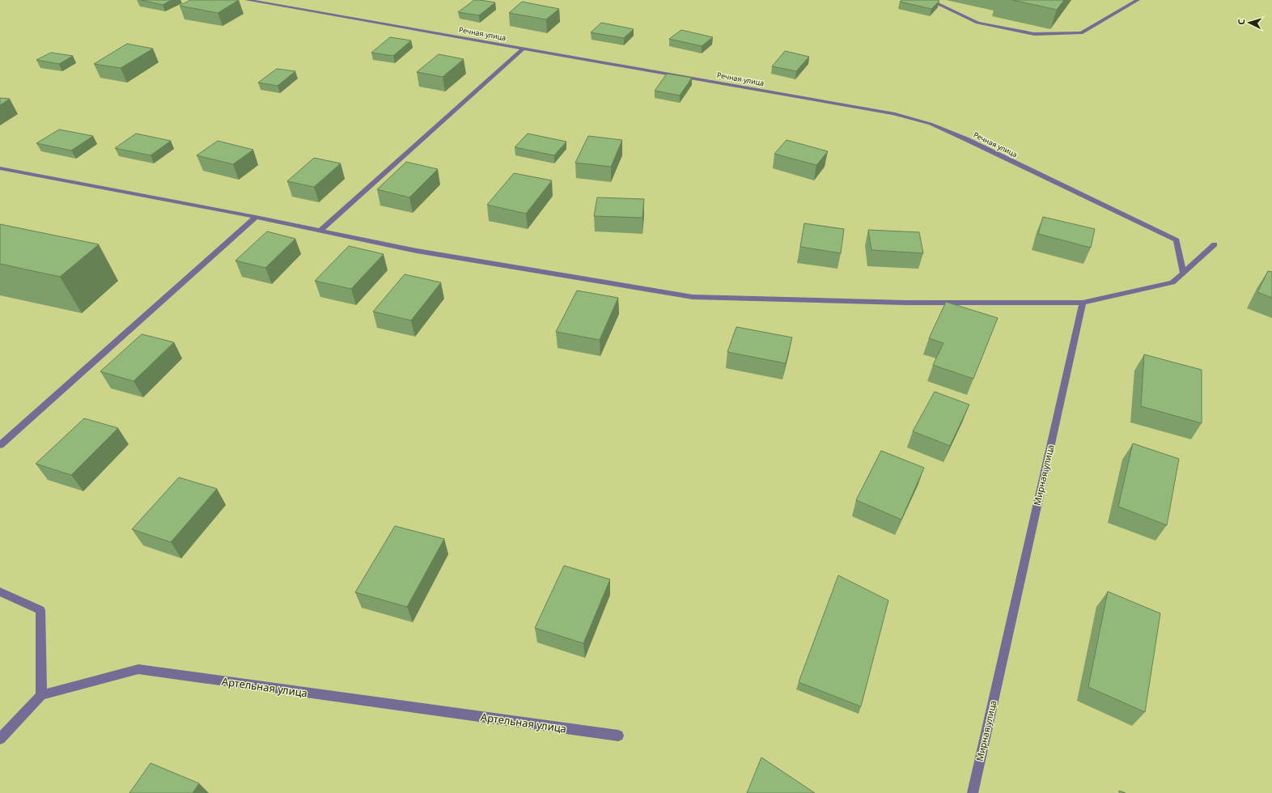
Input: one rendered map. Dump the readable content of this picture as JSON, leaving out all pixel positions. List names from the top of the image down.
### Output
{
  "streets": {
    "street": ["Речная улица", "Мирная улица", "Артельная улица"]
  },
  "north": "left"
}
